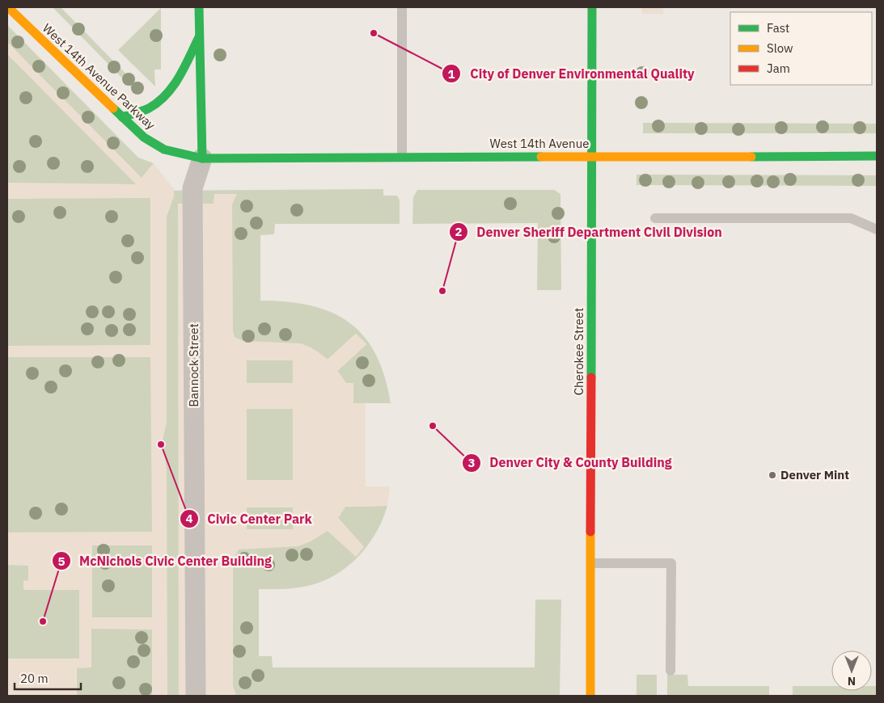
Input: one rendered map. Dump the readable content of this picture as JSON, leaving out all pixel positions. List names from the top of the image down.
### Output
{
  "streets": {
    "street": [
      "West 14th Avenue Parkway",
      "West 14th Avenue",
      "Cherokee Street",
      "Bannock Street"
    ]
  },
  "crossings": [
    ["West 14th Avenue Parkway", "West 14th Avenue"],
    ["West 14th Avenue Parkway", "Bannock Street"],
    ["West 14th Avenue", "Cherokee Street"],
    ["West 14th Avenue", "Bannock Street"]
  ],
  "places": [
    "City of Denver Environmental Quality",
    "Denver Sheriff Department Civil Division",
    "Denver City & County Building",
    "Civic Center Park",
    "Denver Mint",
    "McNichols Civic Center Building"
  ],
  "legend": ["Fast", "Slow", "Jam"],
  "scale_bar": "20 m",
  "north": "bottom"
}
